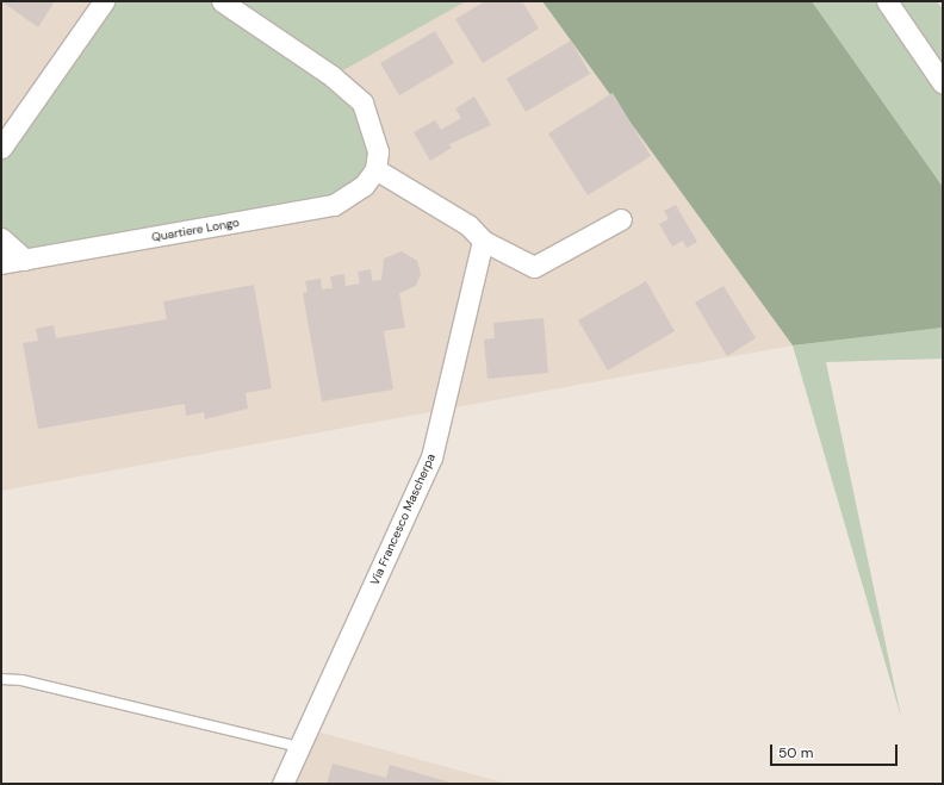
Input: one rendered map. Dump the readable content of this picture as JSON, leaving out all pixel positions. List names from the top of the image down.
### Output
{
  "streets": {
    "street": ["Quartiere Longo", "Via Francesco Mascherpa"]
  },
  "scale_bar": "50 m"
}
